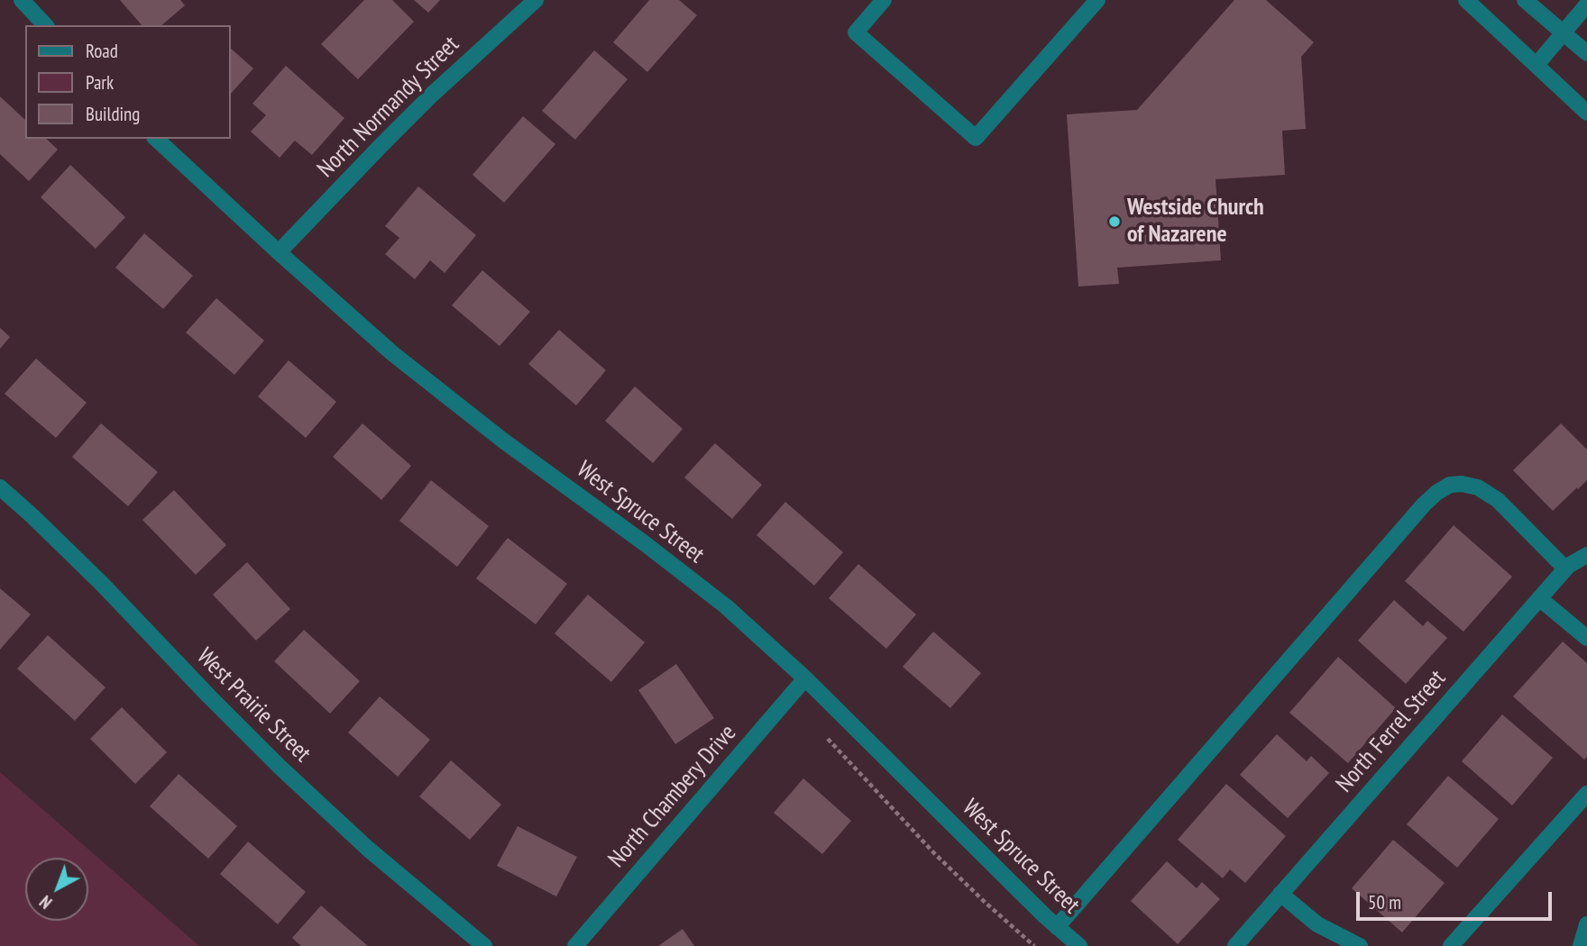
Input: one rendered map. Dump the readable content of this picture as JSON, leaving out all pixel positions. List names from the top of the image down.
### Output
{
  "streets": {
    "street": [
      "North Normandy Street",
      "West Spruce Street",
      "West Prairie Street",
      "North Ferrel Street",
      "North Chambery Drive"
    ]
  },
  "crossings": [
    ["North Normandy Street", "West Spruce Street"],
    ["West Spruce Street", "North Chambery Drive"]
  ],
  "places": ["Westside Church of Nazarene"],
  "legend": ["Road", "Park", "Building"],
  "scale_bar": "50 m",
  "north": "bottom left"
}
